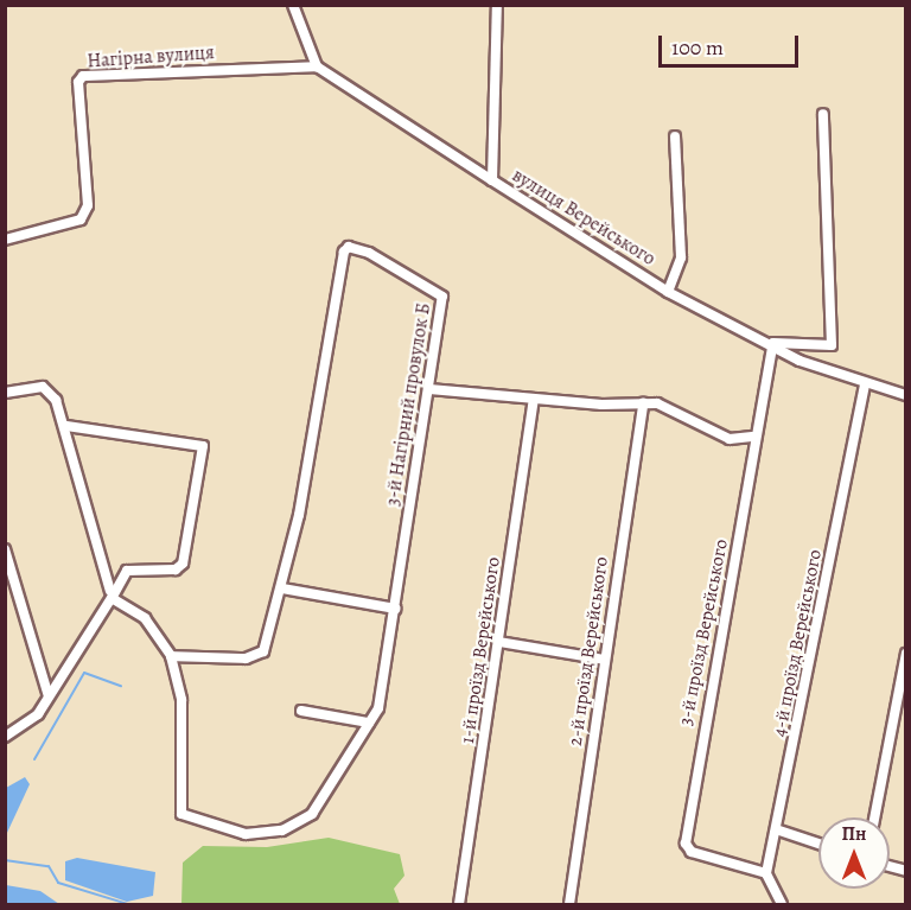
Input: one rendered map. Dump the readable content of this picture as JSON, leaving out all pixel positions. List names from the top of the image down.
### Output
{
  "streets": {
    "street": [
      "Нагірна вулиця",
      "вулиця Верейського",
      "3-й Нагірний провулок Б",
      "3-й проїзд Верейського",
      "4-й проїзд Верейського",
      "1-й проїзд Верейського",
      "2-й проїзд Верейського"
    ]
  },
  "crossings": [
    ["Нагірна вулиця", "вулиця Верейського"],
    ["вулиця Верейського", "3-й проїзд Верейського"],
    ["вулиця Верейського", "4-й проїзд Верейського"],
    ["3-й проїзд Верейського", "4-й проїзд Верейського"]
  ],
  "scale_bar": "100 m",
  "north": "top"
}
